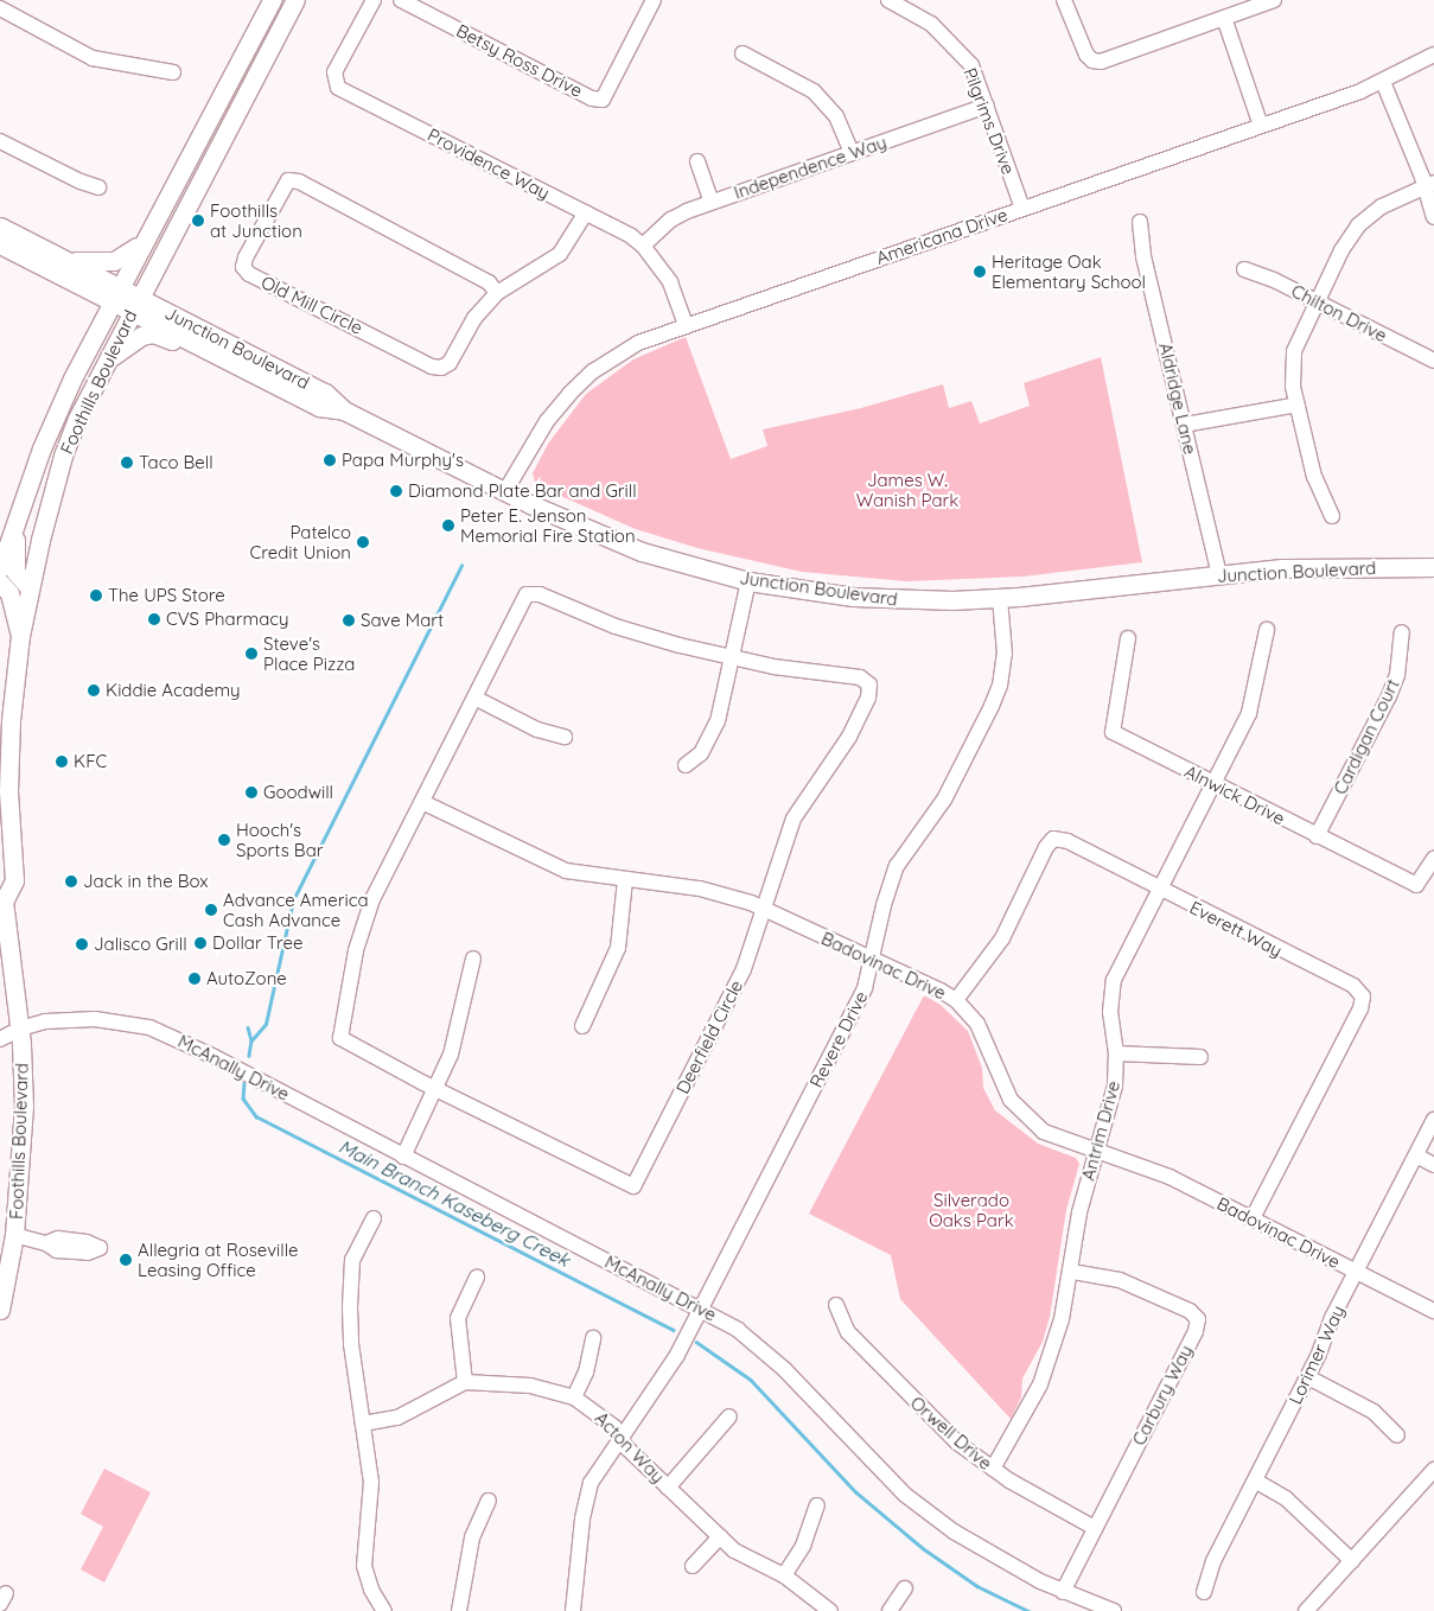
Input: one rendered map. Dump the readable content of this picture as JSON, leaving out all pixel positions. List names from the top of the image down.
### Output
{
  "streets": {
    "main road": ["Junction Boulevard", "Foothills Boulevard"],
    "street": [
      "Betsy Ross Drive",
      "Pilgrims Drive",
      "Providence Way",
      "Independence Way",
      "Americana Drive",
      "Old Mill Circle",
      "Chilton Drive",
      "Aldridge Lane",
      "Cardigan Court",
      "Alnwick Drive",
      "Everett Way",
      "Badovinac Drive",
      "Deerfield Circle",
      "Revere Drive",
      "McAnally Drive",
      "Antrim Drive",
      "Lorimer Way",
      "Carbury Way",
      "Orwell Drive",
      "Acton Way"
    ]
  },
  "crossings": [
    ["Pilgrims Drive", "Independence Way"],
    ["Pilgrims Drive", "Americana Drive"],
    ["Providence Way", "Independence Way"],
    ["Providence Way", "Americana Drive"],
    ["Providence Way", "Old Mill Circle"],
    ["Americana Drive", "Junction Boulevard"],
    ["Junction Boulevard", "Foothills Boulevard"],
    ["Junction Boulevard", "Aldridge Lane"],
    ["Junction Boulevard", "Revere Drive"],
    ["Foothills Boulevard", "McAnally Drive"],
    ["Cardigan Court", "Alnwick Drive"],
    ["Alnwick Drive", "Antrim Drive"],
    ["Everett Way", "Badovinac Drive"],
    ["Everett Way", "Antrim Drive"],
    ["Badovinac Drive", "Deerfield Circle"],
    ["Badovinac Drive", "Revere Drive"],
    ["Badovinac Drive", "Antrim Drive"],
    ["Badovinac Drive", "Lorimer Way"],
    ["Revere Drive", "McAnally Drive"],
    ["Revere Drive", "Acton Way"],
    ["McAnally Drive", "Carbury Way"],
    ["Antrim Drive", "Carbury Way"],
    ["Antrim Drive", "Orwell Drive"],
    ["Carbury Way", "Orwell Drive"]
  ],
  "water": ["Main Branch Kaseberg Creek"],
  "parks": ["James W. Wanish Park", "Silverado Oaks Park"],
  "places": [
    "Foothills at Junction",
    "Heritage Oak Elementary School",
    "Papa Murphy's",
    "Taco Bell",
    "Diamond Plate Bar and Grill",
    "Peter E. Jenson Memorial Fire Station",
    "Patelco Credit Union",
    "The UPS Store",
    "CVS Pharmacy",
    "Save Mart",
    "Steve's Place Pizza",
    "Kiddie Academy",
    "KFC",
    "Goodwill",
    "Hooch's Sports Bar",
    "Jack in the Box",
    "Advance America Cash Advance",
    "Dollar Tree",
    "Jalisco Grill",
    "AutoZone",
    "Allegria at Roseville Leasing Office"
  ]
}
